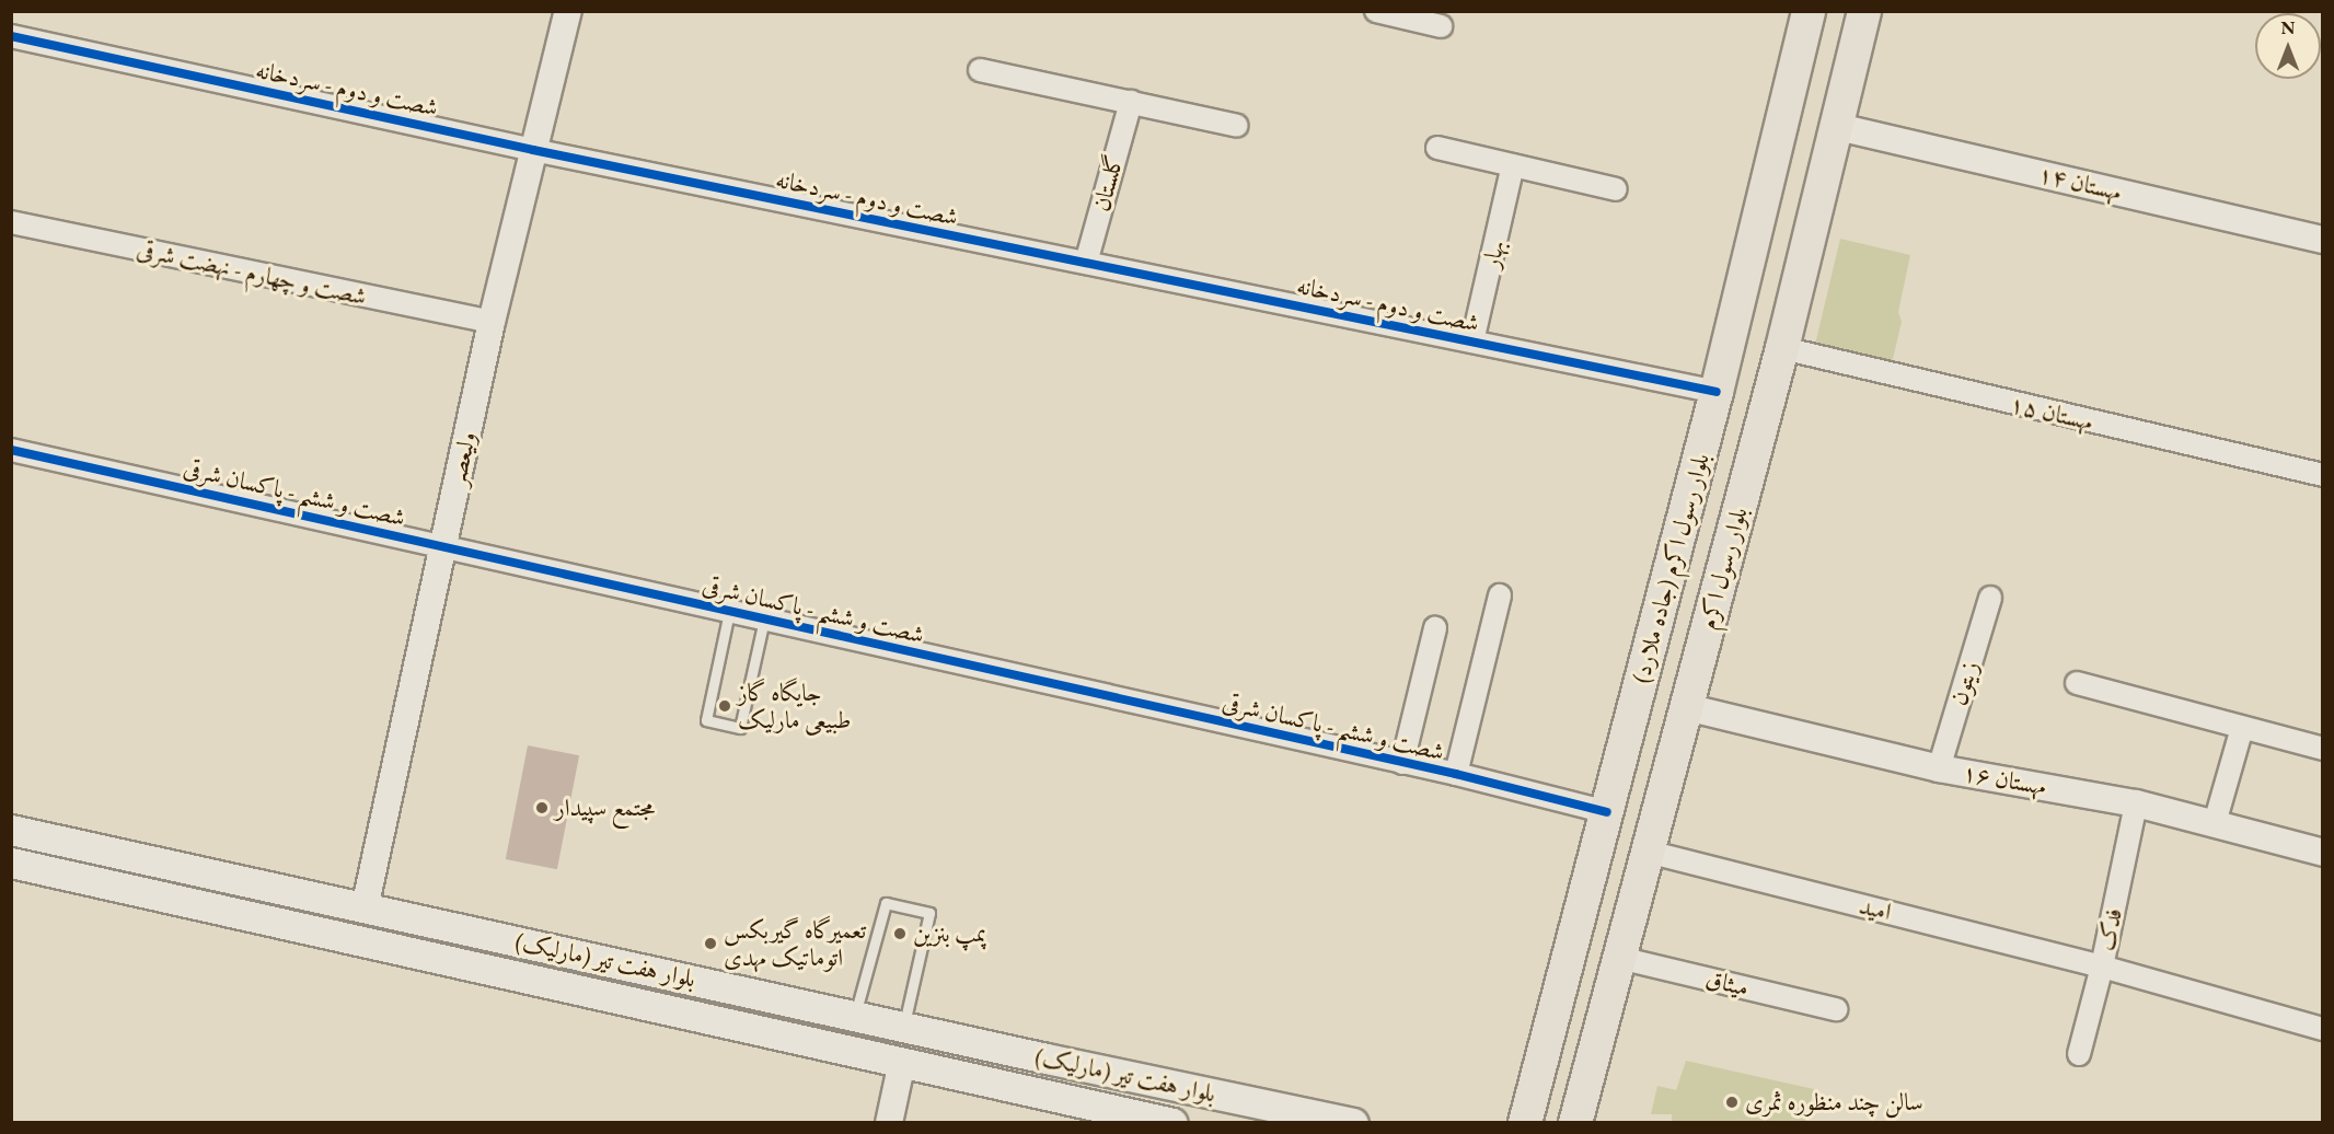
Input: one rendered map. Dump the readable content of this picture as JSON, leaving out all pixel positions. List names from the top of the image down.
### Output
{
  "streets": {
    "main road": ["بلوار رسول اکرم (جاده ملارد)", "بلوار رسول اکرم", "بلوار هفت تیر (مارلیک)"],
    "street": [
      "شصت و دوم - سردخانه",
      "گلستان",
      "مهستان ۱۴",
      "بهار",
      "شصت و چهارم - نهضت شرقی",
      "مهستان ۱۵",
      "ولیعصر",
      "شصت و ششم - پاکسان شرقی",
      "زیتون",
      "مهستان ۱۶",
      "امید",
      "فدک",
      "میثاق"
    ]
  },
  "crossings": [
    ["شصت و دوم - سردخانه", "گلستان"],
    ["شصت و دوم - سردخانه", "بهار"],
    ["شصت و دوم - سردخانه", "ولیعصر"],
    ["شصت و دوم - سردخانه", "بلوار رسول اکرم (جاده ملارد)"],
    ["مهستان ۱۴", "بلوار رسول اکرم"],
    ["شصت و چهارم - نهضت شرقی", "ولیعصر"],
    ["مهستان ۱۵", "بلوار رسول اکرم"],
    ["ولیعصر", "شصت و ششم - پاکسان شرقی"],
    ["ولیعصر", "بلوار هفت تیر (مارلیک)"],
    ["شصت و ششم - پاکسان شرقی", "بلوار رسول اکرم (جاده ملارد)"],
    ["بلوار رسول اکرم", "مهستان ۱۶"],
    ["بلوار رسول اکرم", "امید"],
    ["بلوار رسول اکرم", "میثاق"],
    ["زیتون", "مهستان ۱۶"],
    ["مهستان ۱۶", "فدک"],
    ["امید", "فدک"]
  ],
  "places": [
    "جایگاه گاز طبیعی مارلیک",
    "مجتمع سپیدار",
    "پمپ بنزین",
    "تعمیرگاه گیربکس اتوماتیک مهدی",
    "سالن چند منظوره ثمری"
  ],
  "north": "top"
}
